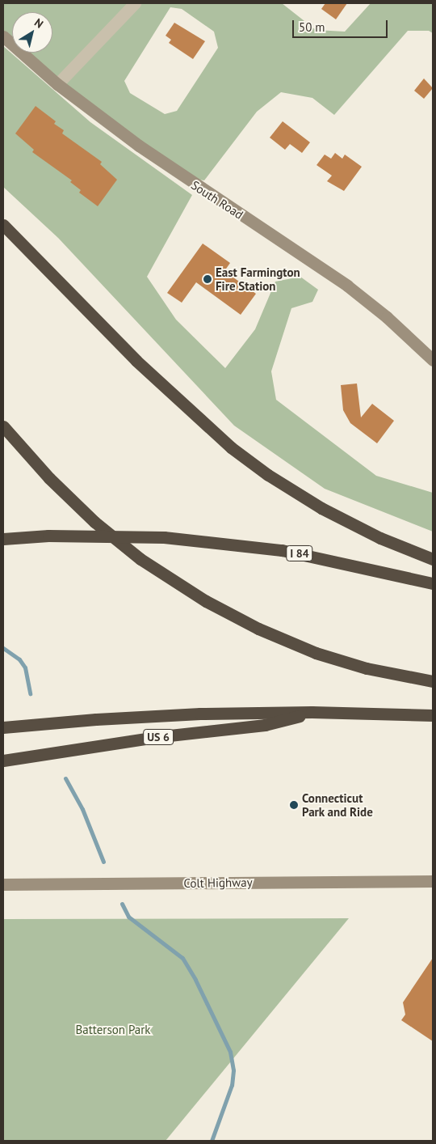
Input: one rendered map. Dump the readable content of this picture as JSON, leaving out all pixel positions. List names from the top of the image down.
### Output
{
  "streets": {
    "highway": ["I 84", "US 6"],
    "main road": ["South Road", "Colt Highway"]
  },
  "parks": ["Batterson Park"],
  "places": ["East Farmington Fire Station", "Connecticut Park and Ride"],
  "scale_bar": "50 m",
  "north": "top right"
}
